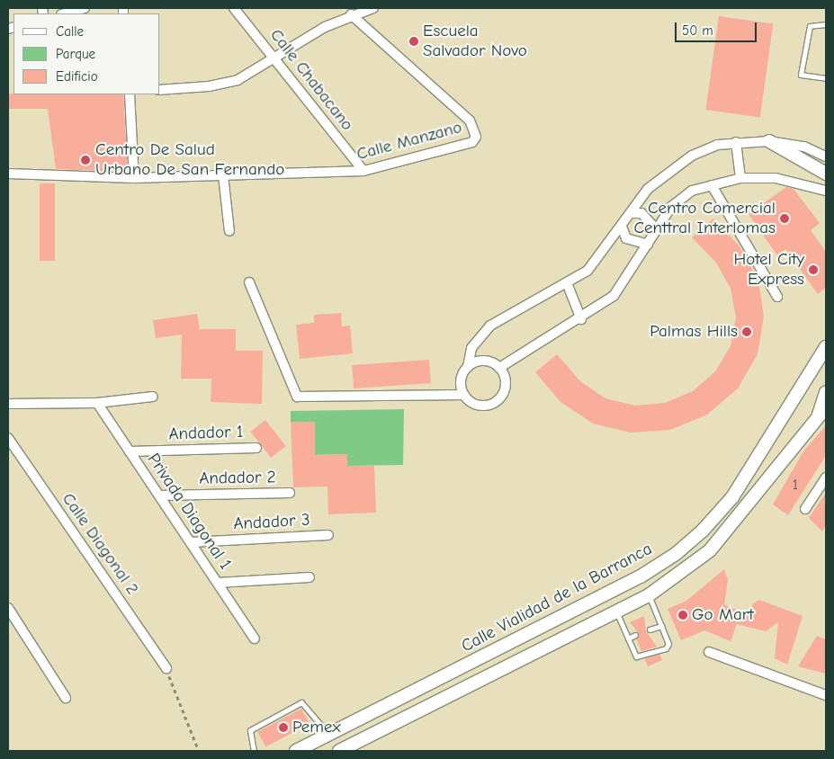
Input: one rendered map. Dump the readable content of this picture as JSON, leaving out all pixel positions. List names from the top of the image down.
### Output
{
  "streets": {
    "main road": ["Calle Vialidad de la Barranca"],
    "street": [
      "Calle Chabacano",
      "Calle Manzano",
      "Andador 1",
      "Andador 2",
      "Privada Diagonal 1",
      "Andador 3",
      "Calle Diagonal 2"
    ]
  },
  "crossings": [
    ["Calle Chabacano", "Calle Manzano"],
    ["Andador 1", "Privada Diagonal 1"],
    ["Andador 2", "Privada Diagonal 1"],
    ["Privada Diagonal 1", "Andador 3"]
  ],
  "places": [
    "Escuela Salvador Novo",
    "Centro De Salud Urbano De San Fernando",
    "Centro Comercial Centtral Interlomas",
    "Hotel City Express",
    "Palmas Hills",
    "Go Mart",
    "Pemex"
  ],
  "house_numbers": ["1"],
  "legend": ["Calle", "Parque", "Edificio"],
  "scale_bar": "50 m"
}
